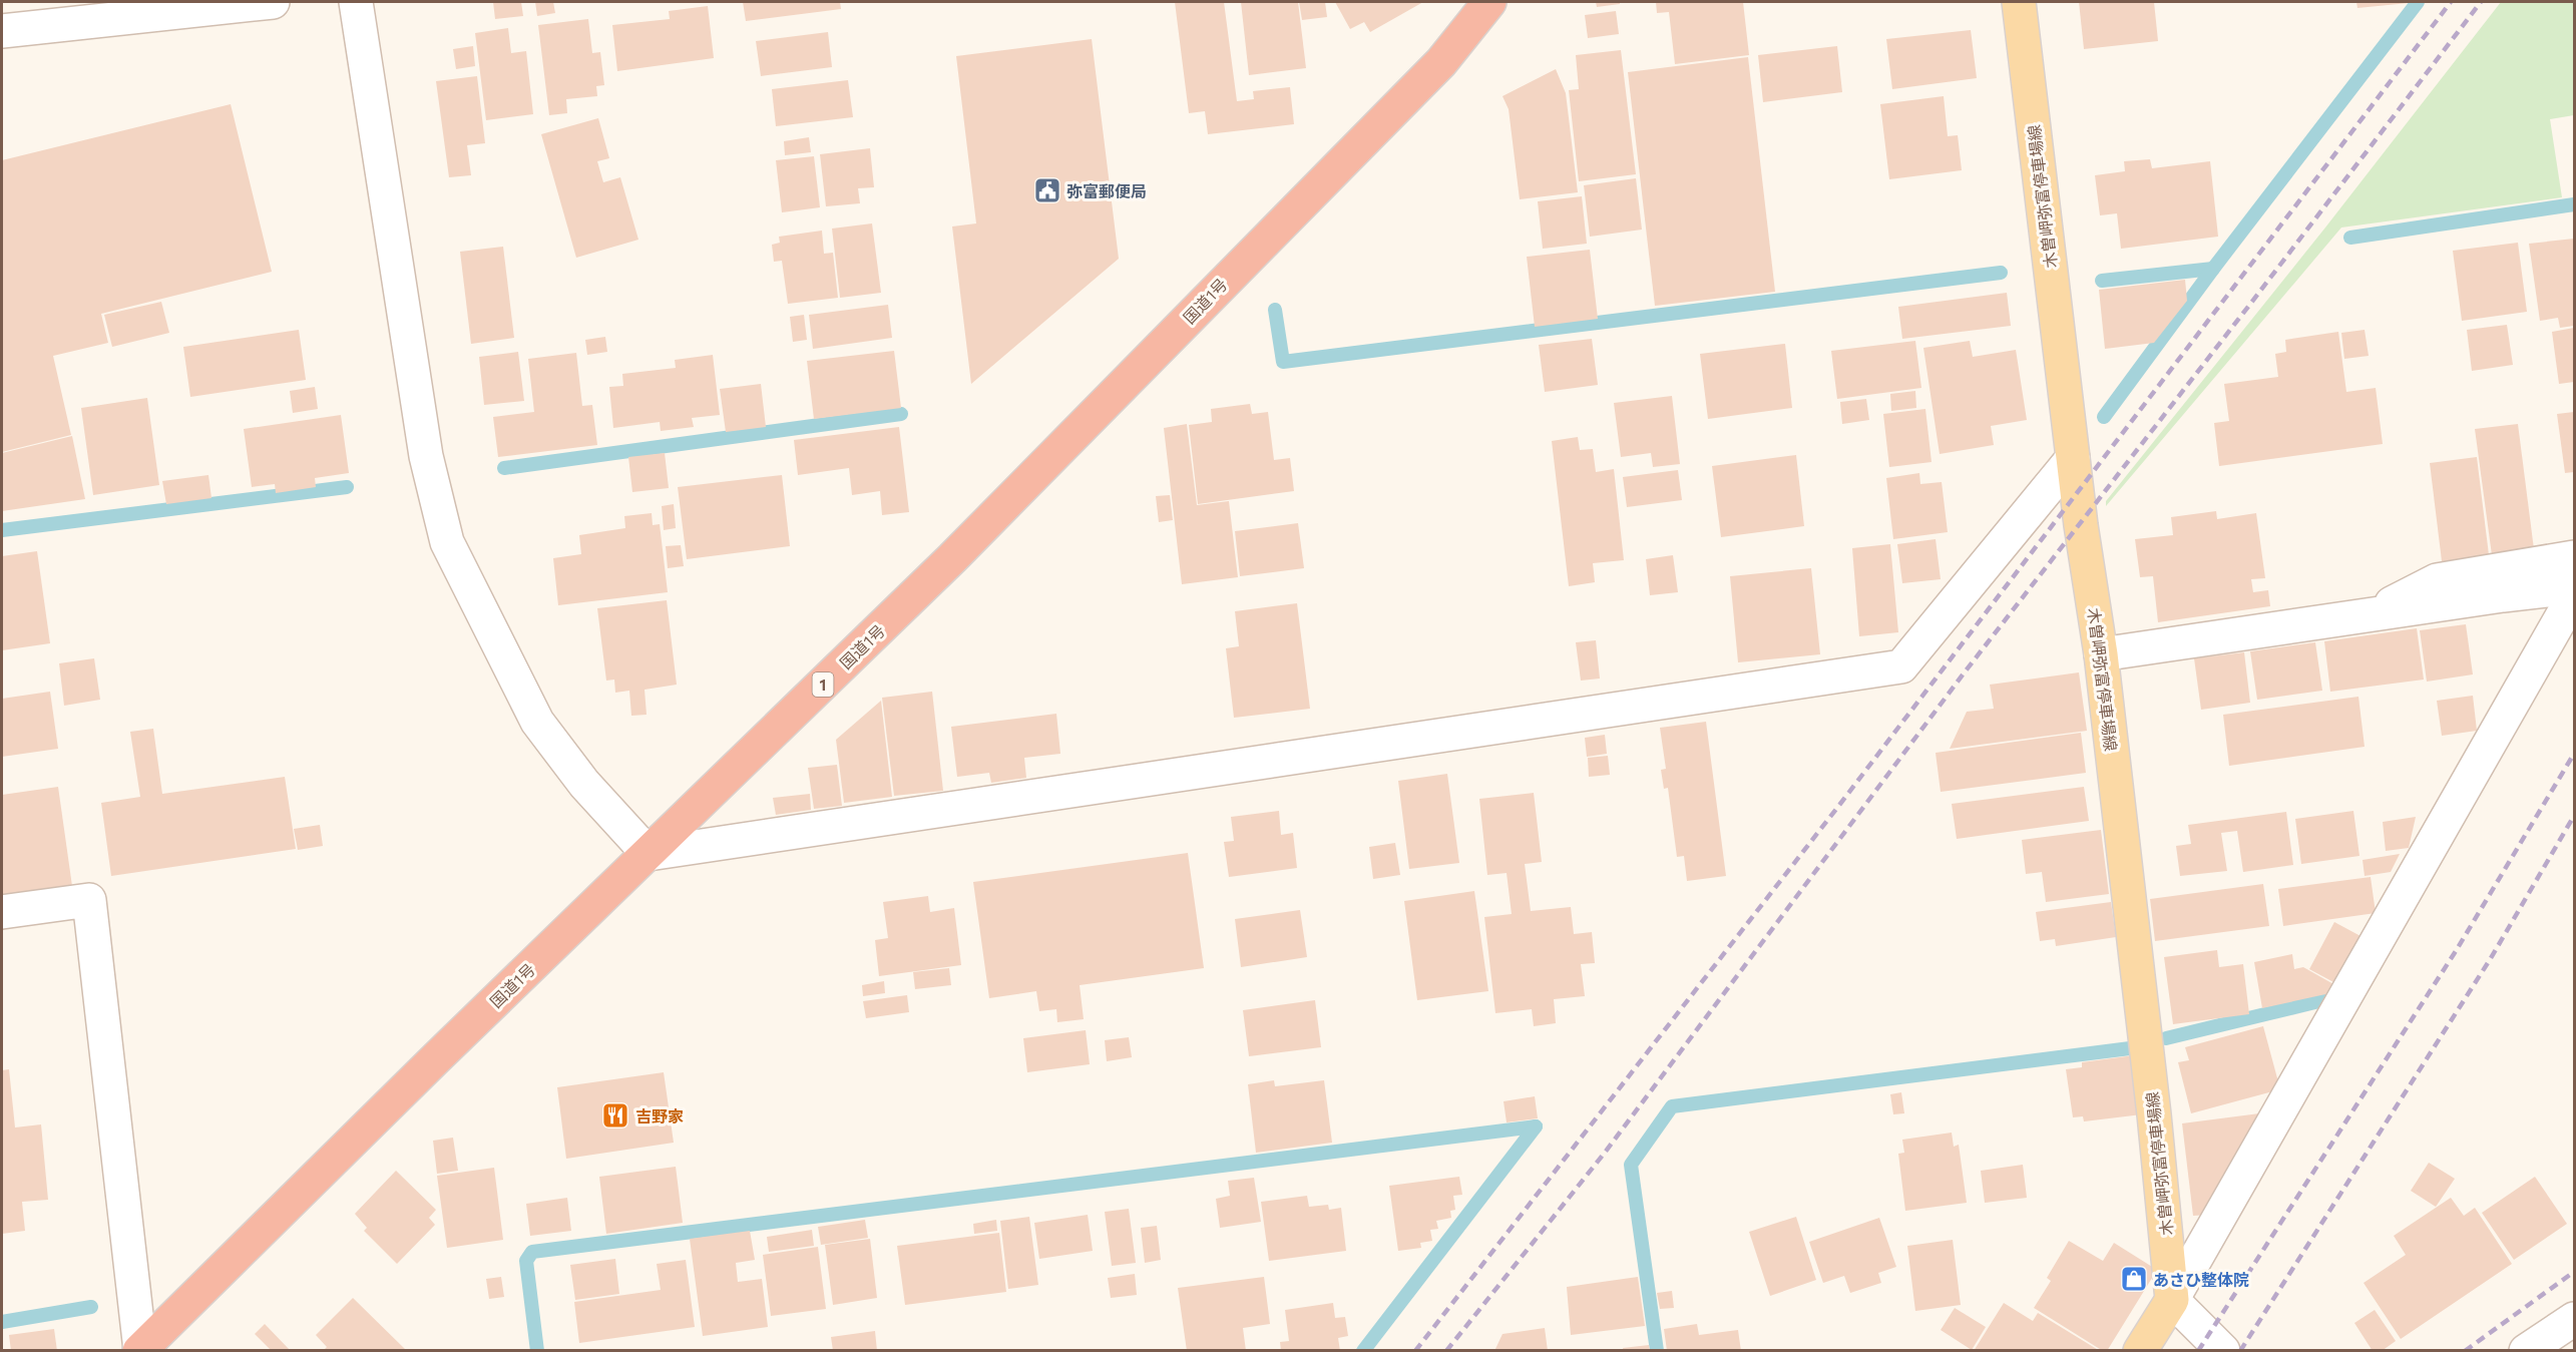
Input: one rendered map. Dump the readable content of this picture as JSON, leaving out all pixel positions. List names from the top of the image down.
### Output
{
  "streets": {
    "highway": ["国道1号", "1"],
    "main road": ["木曽岬弥富停車場線"]
  },
  "places": {
    "public building": ["弥富郵便局"],
    "restaurant": ["吉野家"],
    "shop": ["あさひ整体院"]
  }
}
